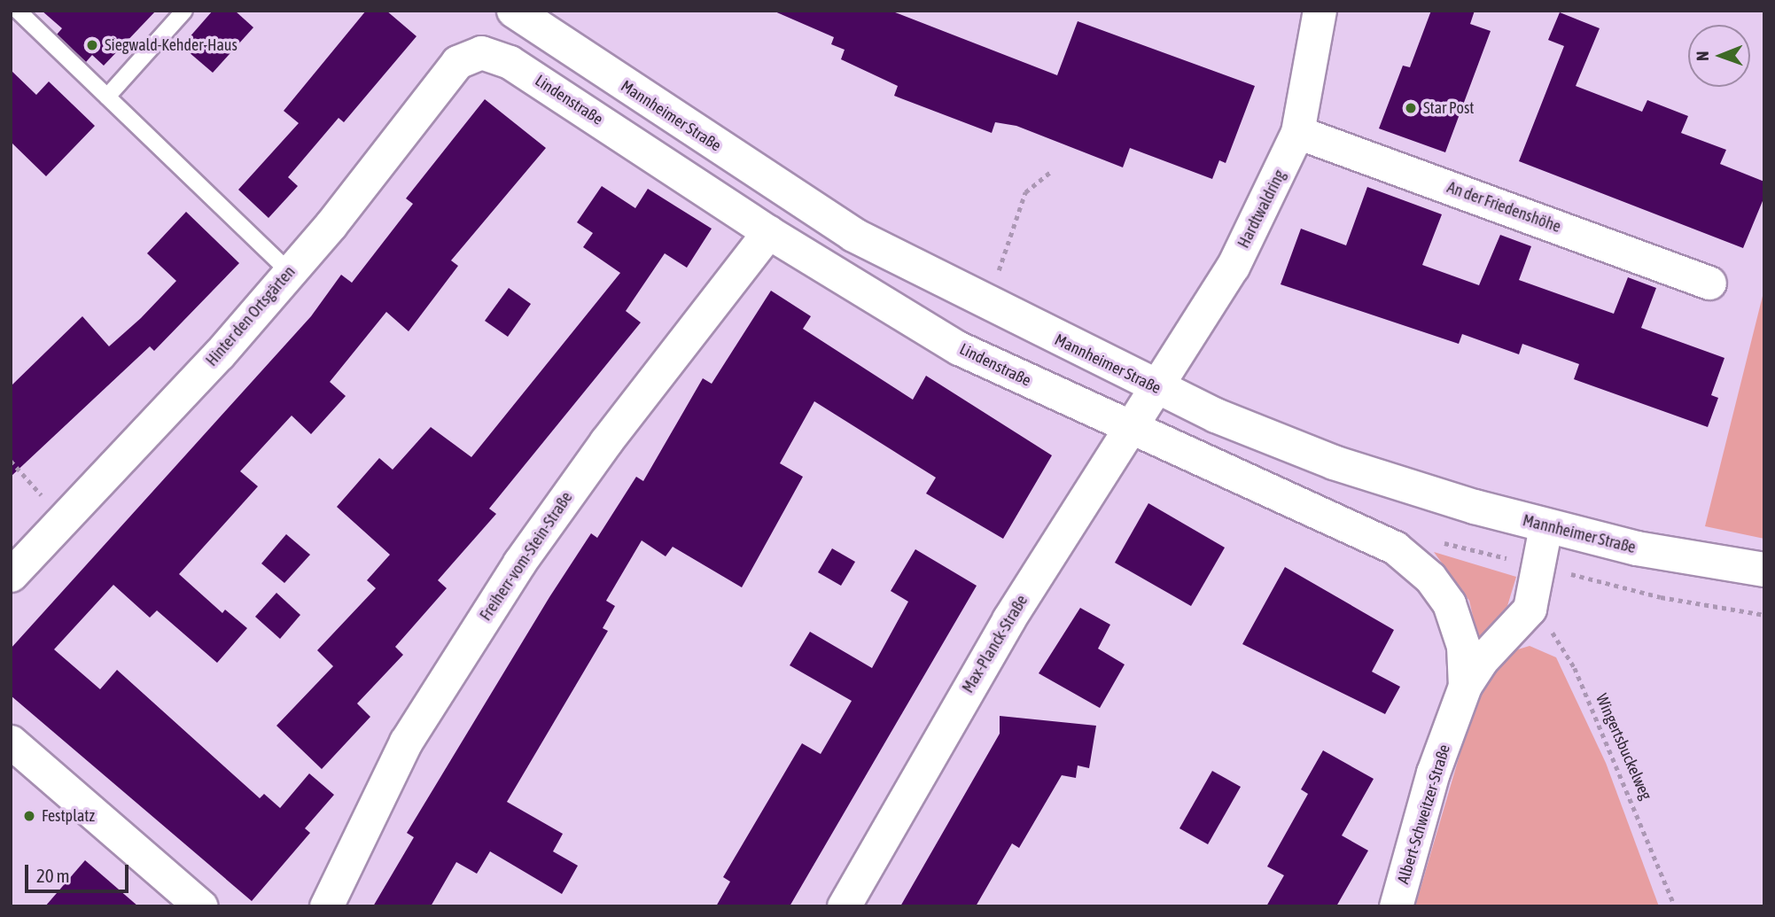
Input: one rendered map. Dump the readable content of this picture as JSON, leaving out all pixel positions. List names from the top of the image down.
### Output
{
  "streets": {
    "street": [
      "Lindenstraße",
      "Mannheimer Straße",
      "An der Friedenshöhe",
      "Hardtwaldring",
      "Hinter den Ortsgärten",
      "Freiherr-vom-Stein-Straße",
      "Max-Planck-Straße",
      "Albert-Schweitzer-Straße"
    ],
    "path": ["Wingertsbuckelweg"]
  },
  "crossings": [
    ["Lindenstraße", "Hinter den Ortsgärten"],
    ["Lindenstraße", "Freiherr-vom-Stein-Straße"],
    ["Lindenstraße", "Max-Planck-Straße"],
    ["Lindenstraße", "Albert-Schweitzer-Straße"],
    ["Mannheimer Straße", "Hardtwaldring"],
    ["Mannheimer Straße", "Max-Planck-Straße"],
    ["An der Friedenshöhe", "Hardtwaldring"],
    ["Hardtwaldring", "Max-Planck-Straße"],
    ["Wingertsbuckelweg", "Albert-Schweitzer-Straße"]
  ],
  "places": ["Siegwald-Kehder-Haus", "Star Post", "Festplatz"],
  "scale_bar": "20 m",
  "north": "left"
}
